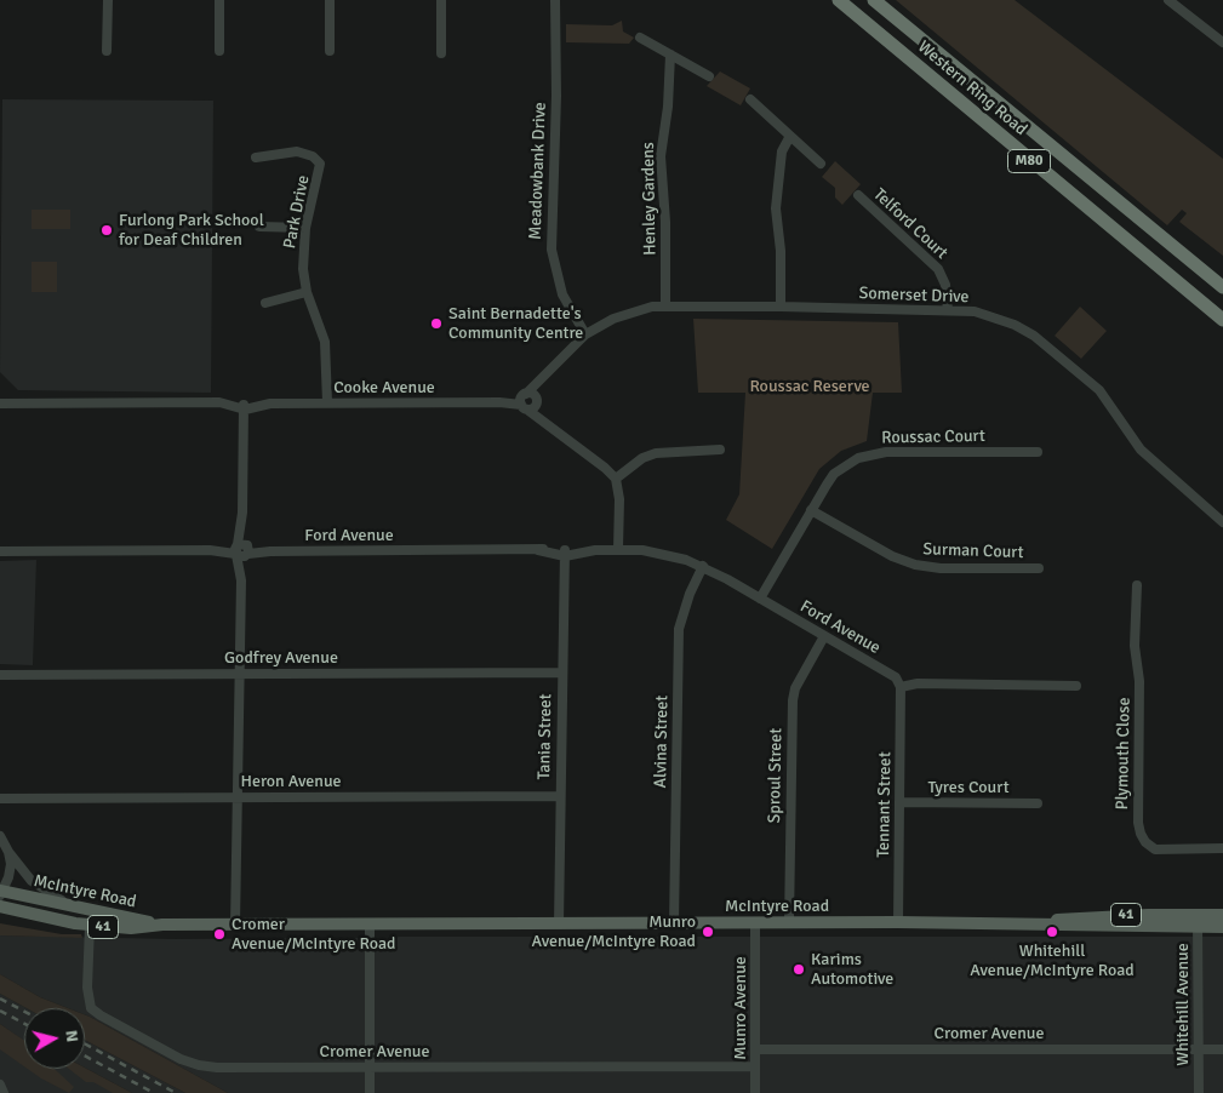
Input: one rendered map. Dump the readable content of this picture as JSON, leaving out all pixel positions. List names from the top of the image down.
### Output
{
  "streets": {
    "highway": ["Western Ring Road", "M80"],
    "main road": ["McIntyre Road", "41"],
    "street": [
      "Meadowbank Drive",
      "Henley Gardens",
      "Park Drive",
      "Telford Court",
      "Somerset Drive",
      "Cooke Avenue",
      "Roussac Court",
      "Ford Avenue",
      "Surman Court",
      "Godfrey Avenue",
      "Tania Street",
      "Alvina Street",
      "Plymouth Close",
      "Sproul Street",
      "Heron Avenue",
      "Tyres Court",
      "Tennant Street",
      "Whitehill Avenue",
      "Munro Avenue",
      "Cromer Avenue"
    ]
  },
  "crossings": [
    ["Meadowbank Drive", "Somerset Drive"],
    ["Henley Gardens", "Somerset Drive"],
    ["Park Drive", "Cooke Avenue"],
    ["Telford Court", "Somerset Drive"],
    ["Somerset Drive", "Cooke Avenue"],
    ["Roussac Court", "Ford Avenue"],
    ["Roussac Court", "Surman Court"],
    ["Ford Avenue", "Tania Street"],
    ["Ford Avenue", "Alvina Street"],
    ["Ford Avenue", "Sproul Street"],
    ["Ford Avenue", "Tennant Street"],
    ["Godfrey Avenue", "Tania Street"],
    ["Tania Street", "Heron Avenue"],
    ["Tania Street", "McIntyre Road"],
    ["Alvina Street", "McIntyre Road"],
    ["Sproul Street", "McIntyre Road"],
    ["Tyres Court", "Tennant Street"],
    ["Tennant Street", "McIntyre Road"],
    ["McIntyre Road", "Whitehill Avenue"],
    ["McIntyre Road", "Munro Avenue"],
    ["McIntyre Road", "Cromer Avenue"],
    ["Whitehill Avenue", "Cromer Avenue"],
    ["Munro Avenue", "Cromer Avenue"]
  ],
  "parks": ["Roussac Reserve"],
  "places": [
    "Furlong Park School for Deaf Children",
    "Saint Bernadette's Community Centre",
    "Munro Avenue/McIntyre Road",
    "Whitehill Avenue/McIntyre Road",
    "Cromer Avenue/McIntyre Road",
    "Karims Automotive"
  ],
  "north": "right"
}
